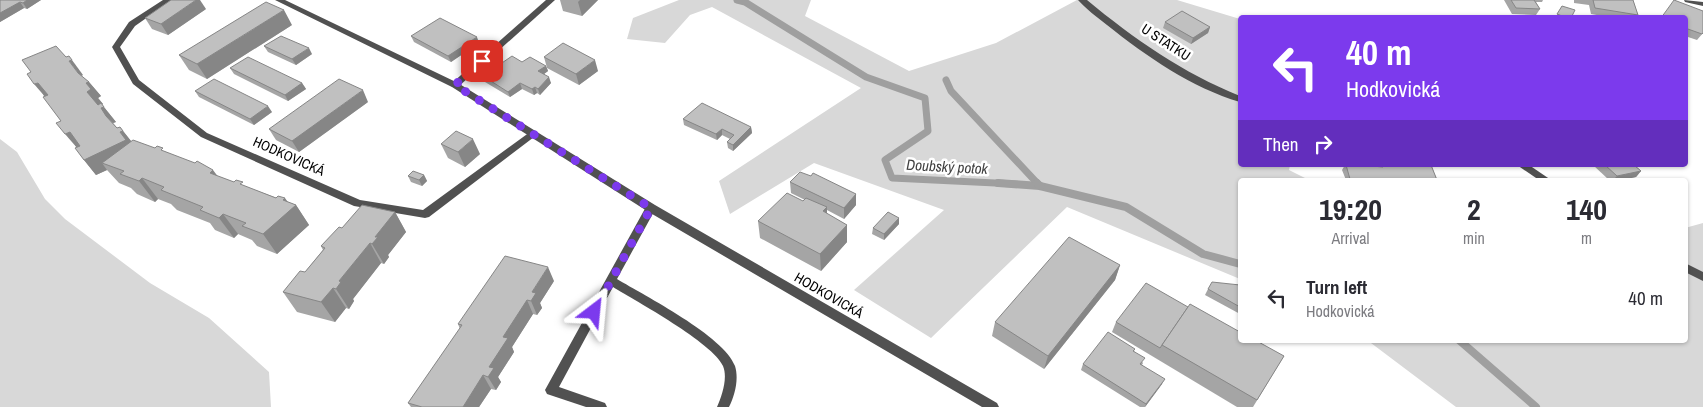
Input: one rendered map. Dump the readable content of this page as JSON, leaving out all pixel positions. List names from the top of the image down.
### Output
{
  "streets": {
    "street": ["U STATKU", "HODKOVICKÁ"]
  },
  "water": ["Doubský potok"],
  "page": {
    "turn": ["40 m", "Hodkovická"],
    "then": "Then",
    "eta": [
      "19:20",
      "Arrival",
      "2",
      "min",
      "140",
      "m"
    ],
    "list": [
      {
        "name": "Turn left",
        "note": "Hodkovická",
        "value": "40 m"
      }
    ]
  }
}
